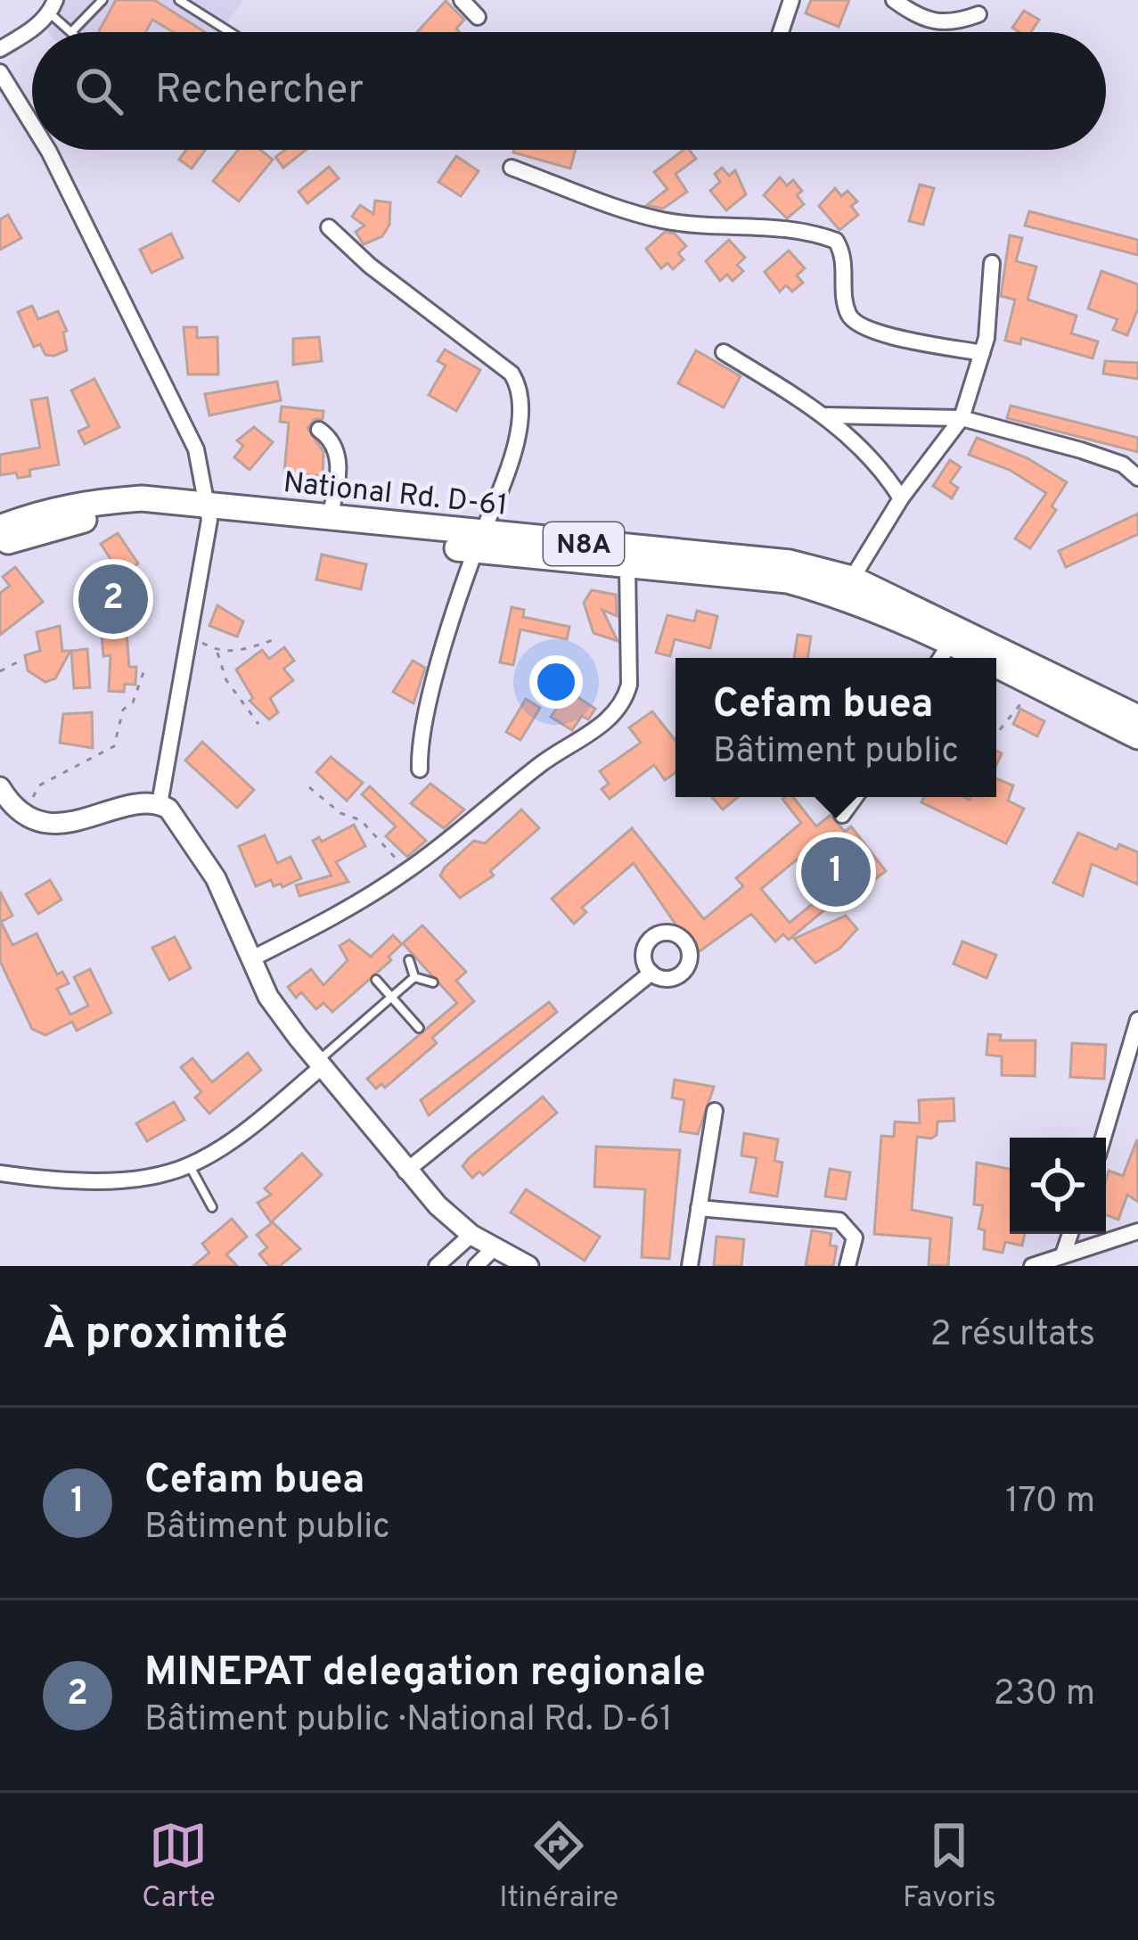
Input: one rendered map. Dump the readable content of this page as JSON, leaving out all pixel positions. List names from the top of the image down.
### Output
{
  "streets": {
    "highway": ["National Rd. D-61", "N8A"]
  },
  "page": {
    "search": "Rechercher",
    "pins": ["2", "1"],
    "popup": ["Cefam buea", "Bâtiment public"],
    "heading": ["À proximité", "2 résultats"],
    "list": [
      {
        "mark": "1",
        "name": "Cefam buea",
        "note": "Bâtiment public",
        "value": "170 m"
      },
      {
        "mark": "2",
        "name": "MINEPAT delegation regionale",
        "note": "Bâtiment public · National Rd. D-61",
        "value": "230 m"
      }
    ],
    "nav": ["Carte", "Itinéraire", "Favoris"]
  }
}
